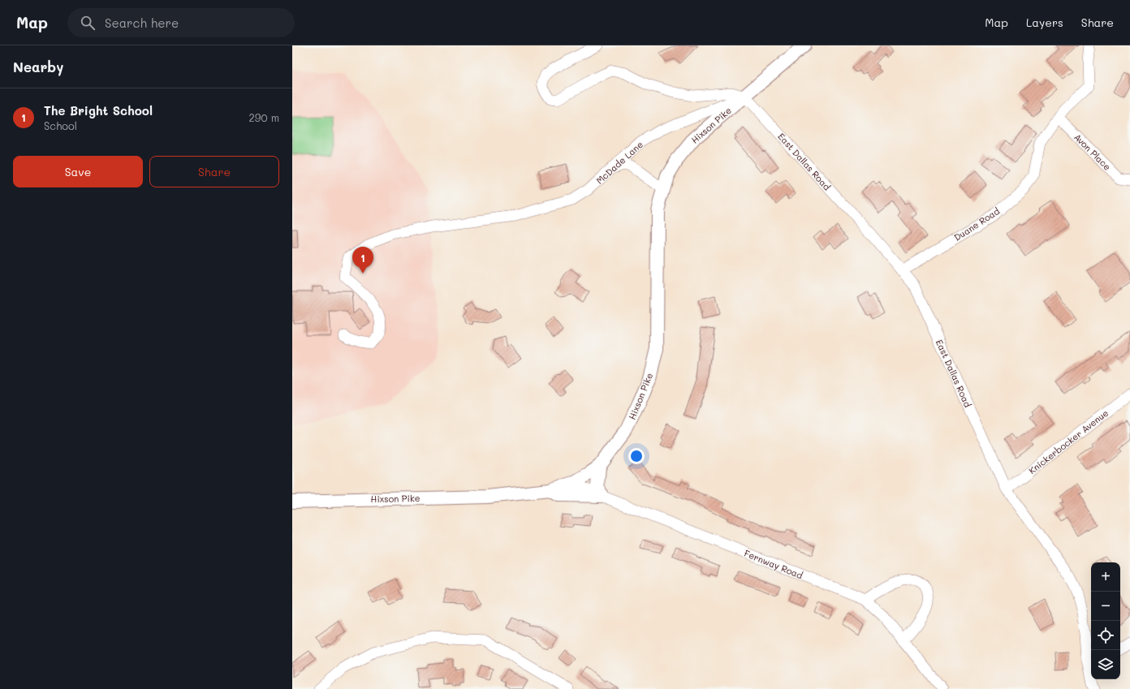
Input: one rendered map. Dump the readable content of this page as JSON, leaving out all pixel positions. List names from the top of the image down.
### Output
{
  "streets": {
    "main road": ["Hixson Pike"],
    "street": [
      "Avon Place",
      "East Dallas Road",
      "McDade Lane",
      "Duane Road",
      "Knickerbocker Avenue",
      "Fernway Road"
    ]
  },
  "crossings": [
    ["Hixson Pike", "East Dallas Road"],
    ["Hixson Pike", "McDade Lane"],
    ["Hixson Pike", "Fernway Road"],
    ["Avon Place", "Duane Road"],
    ["East Dallas Road", "McDade Lane"],
    ["East Dallas Road", "Duane Road"],
    ["East Dallas Road", "Knickerbocker Avenue"]
  ],
  "page": {
    "header": "Map",
    "search": "Search here",
    "nav": ["Map", "Layers", "Share"],
    "heading": "Nearby",
    "list": [
      {
        "mark": "1",
        "name": "The Bright School",
        "note": "School",
        "value": "290 m"
      }
    ],
    "buttons": ["Save", "Share"],
    "pins": "1",
    "map_buttons": ["+", "−"]
  }
}
